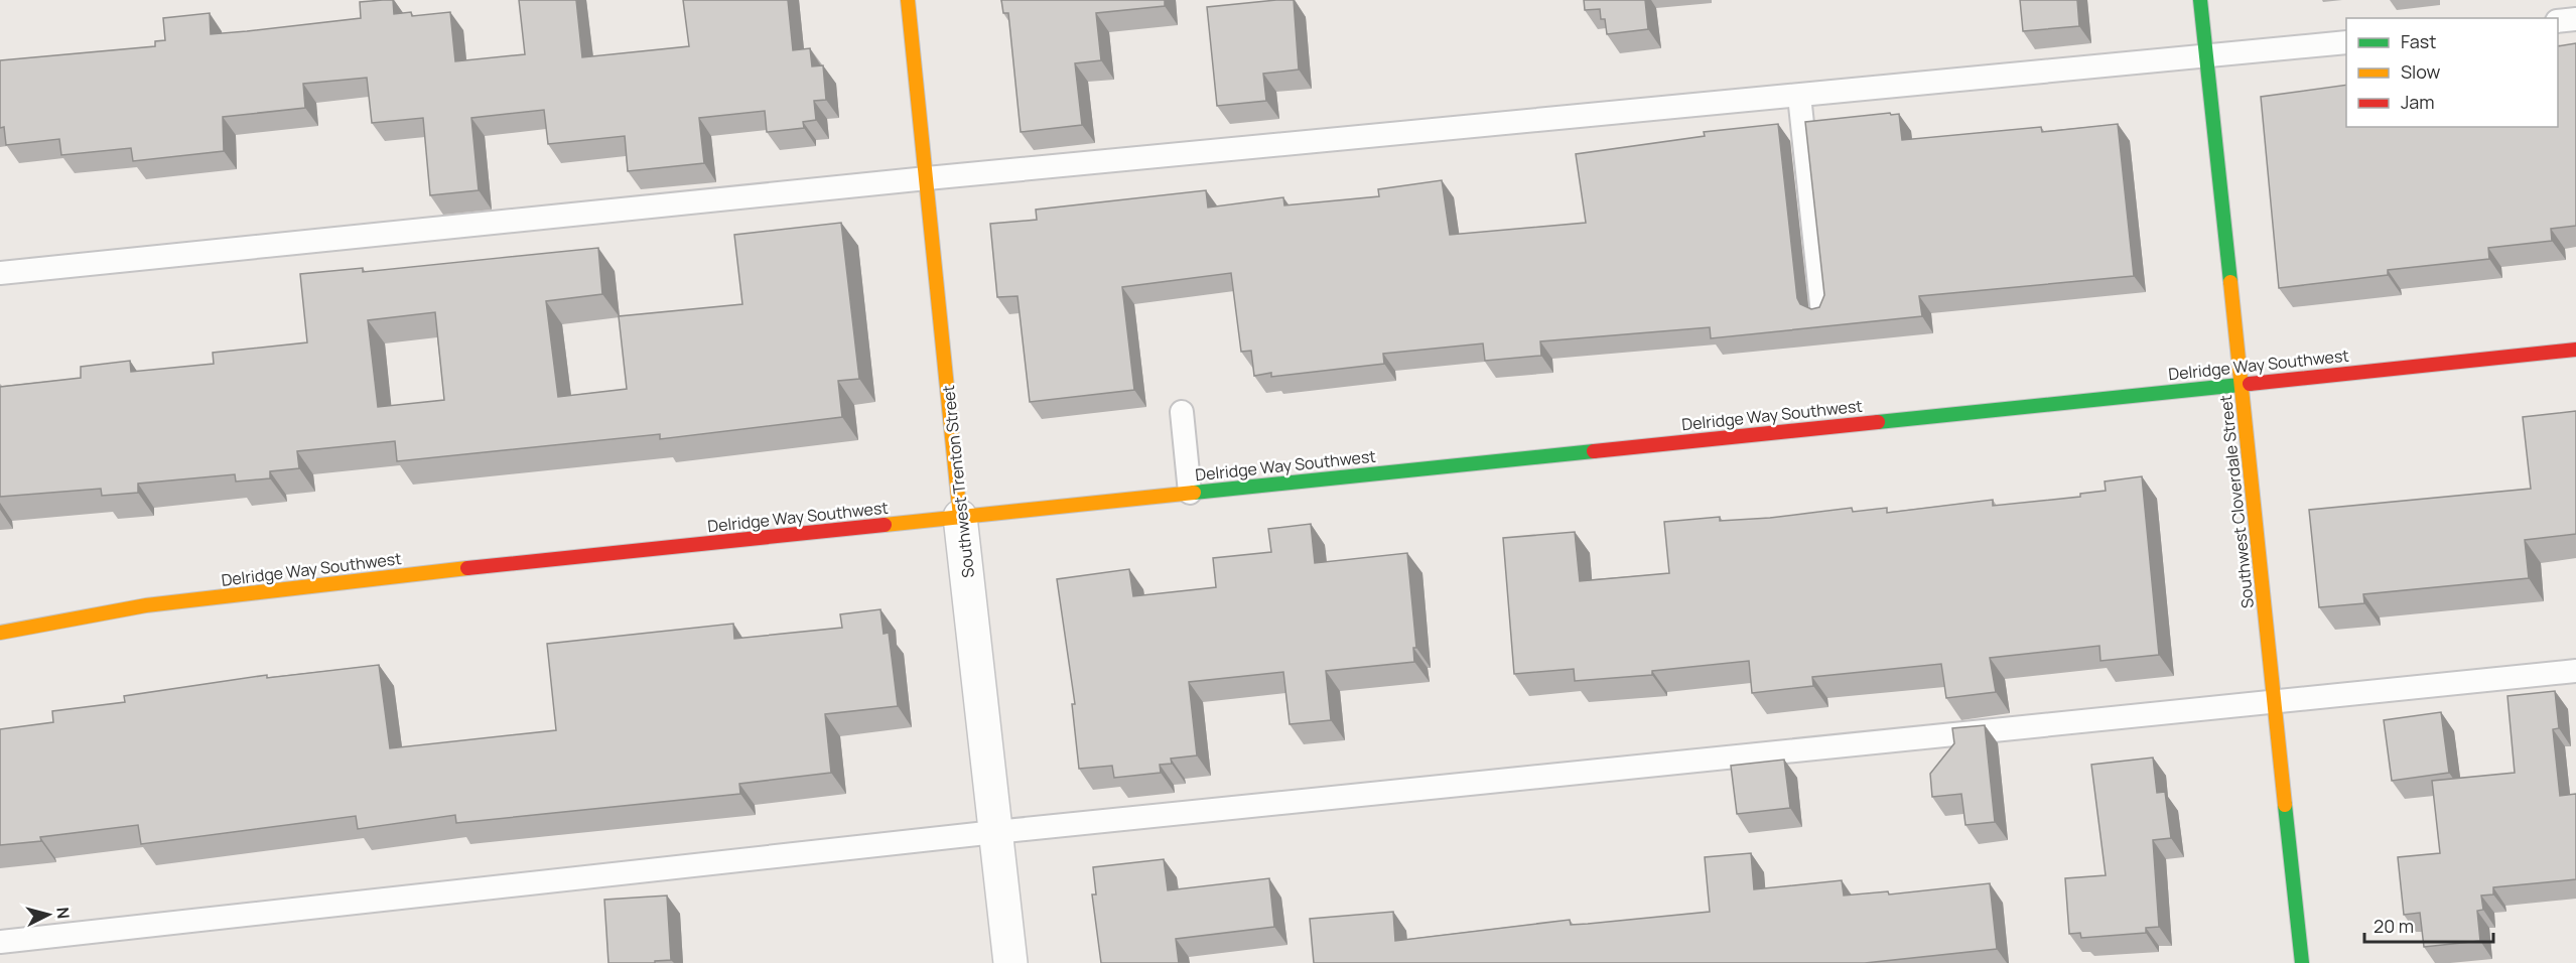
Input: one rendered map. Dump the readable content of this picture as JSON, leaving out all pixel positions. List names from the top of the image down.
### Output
{
  "streets": {
    "main road": ["Delridge Way Southwest", "Southwest Trenton Street", "Southwest Cloverdale Street"]
  },
  "crossings": [
    ["Delridge Way Southwest", "Southwest Trenton Street"],
    ["Delridge Way Southwest", "Southwest Cloverdale Street"]
  ],
  "legend": ["Fast", "Slow", "Jam"],
  "scale_bar": "20 m",
  "north": "right"
}
